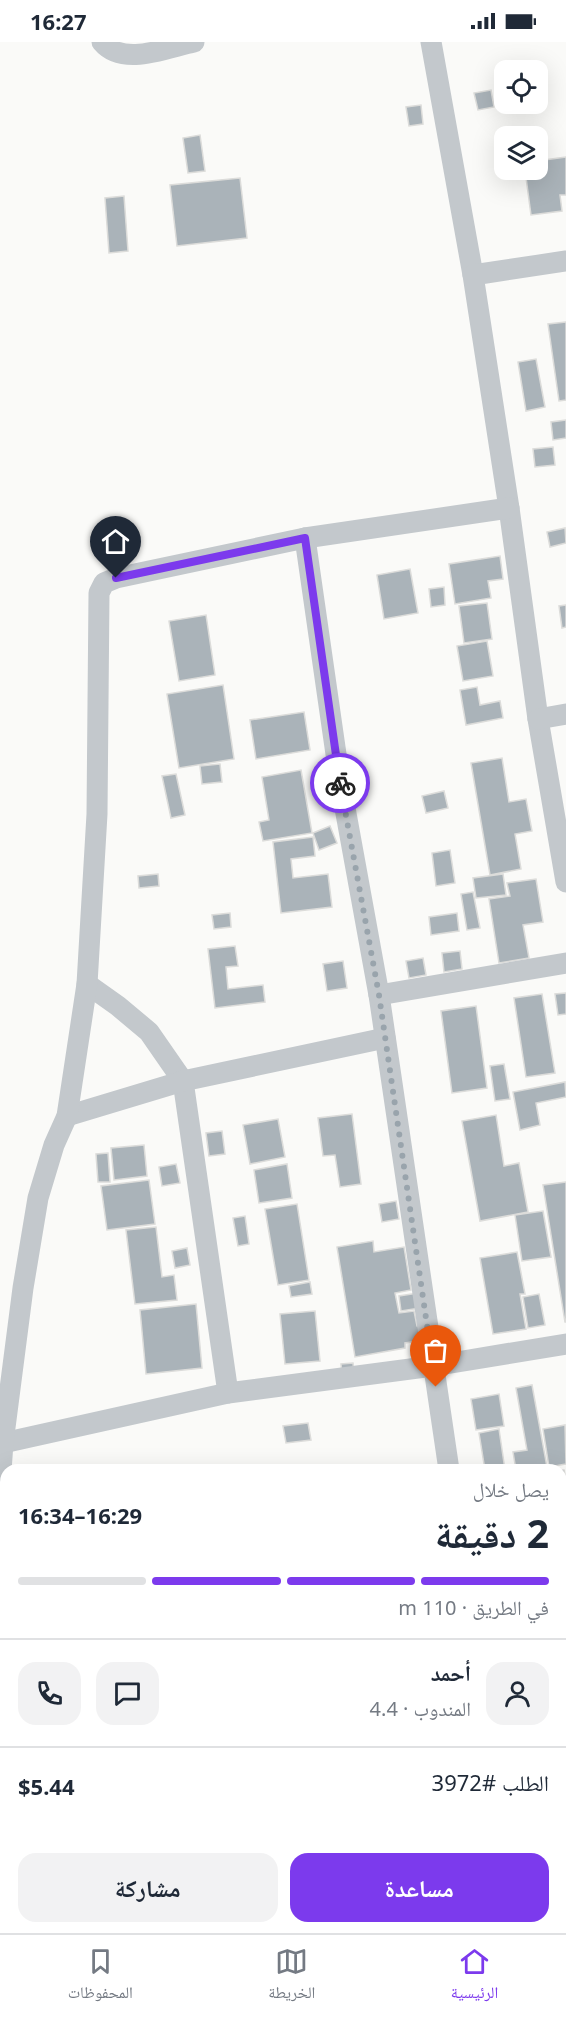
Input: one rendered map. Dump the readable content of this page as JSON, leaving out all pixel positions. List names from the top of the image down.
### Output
{
  "page": {
    "status": "16:27",
    "heading": ["2 دقيقة", "يصل خلال", "16:29–16:34"],
    "panel": [
      "أحمد",
      "المندوب · 4.4",
      "الطلب #3972",
      "$5.44"
    ],
    "bar": "في الطريق · 110 m",
    "buttons": ["مساعدة", "مشاركة"],
    "tabs": ["الرئيسية", "الخريطة", "المحفوظات"]
  }
}
